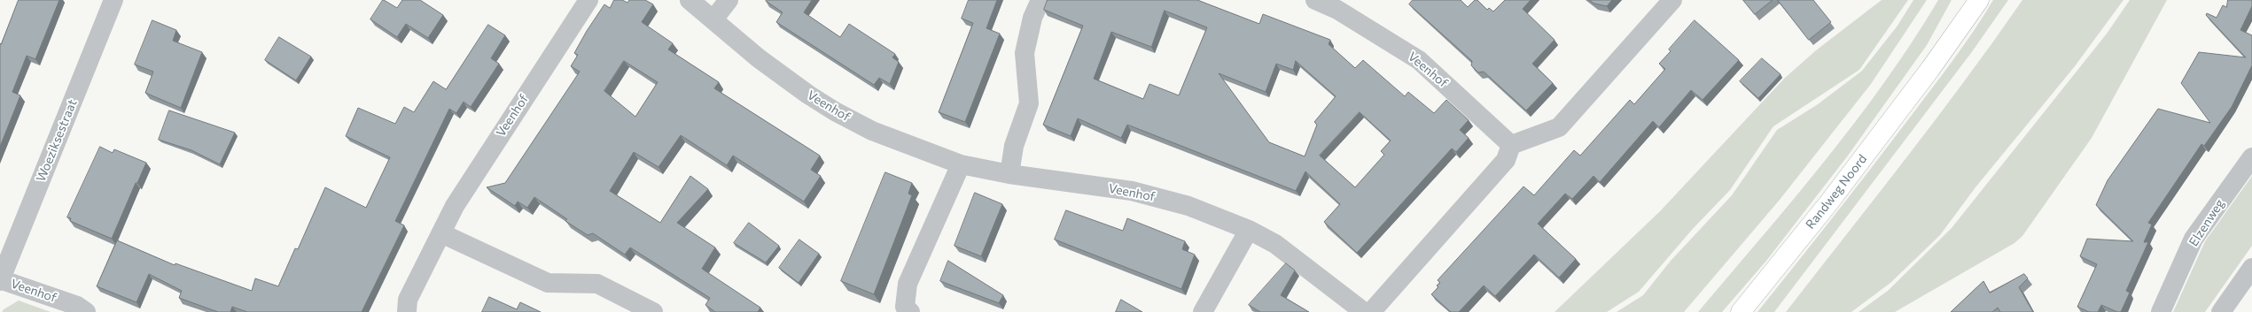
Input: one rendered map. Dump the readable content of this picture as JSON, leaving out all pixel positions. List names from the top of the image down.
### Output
{
  "streets": {
    "main road": ["Randweg Noord"],
    "street": ["Veenhof", "Woeziksestraat", "Elzenweg"]
  },
  "crossings": [
    ["Veenhof", "Woeziksestraat"]
  ]
}
